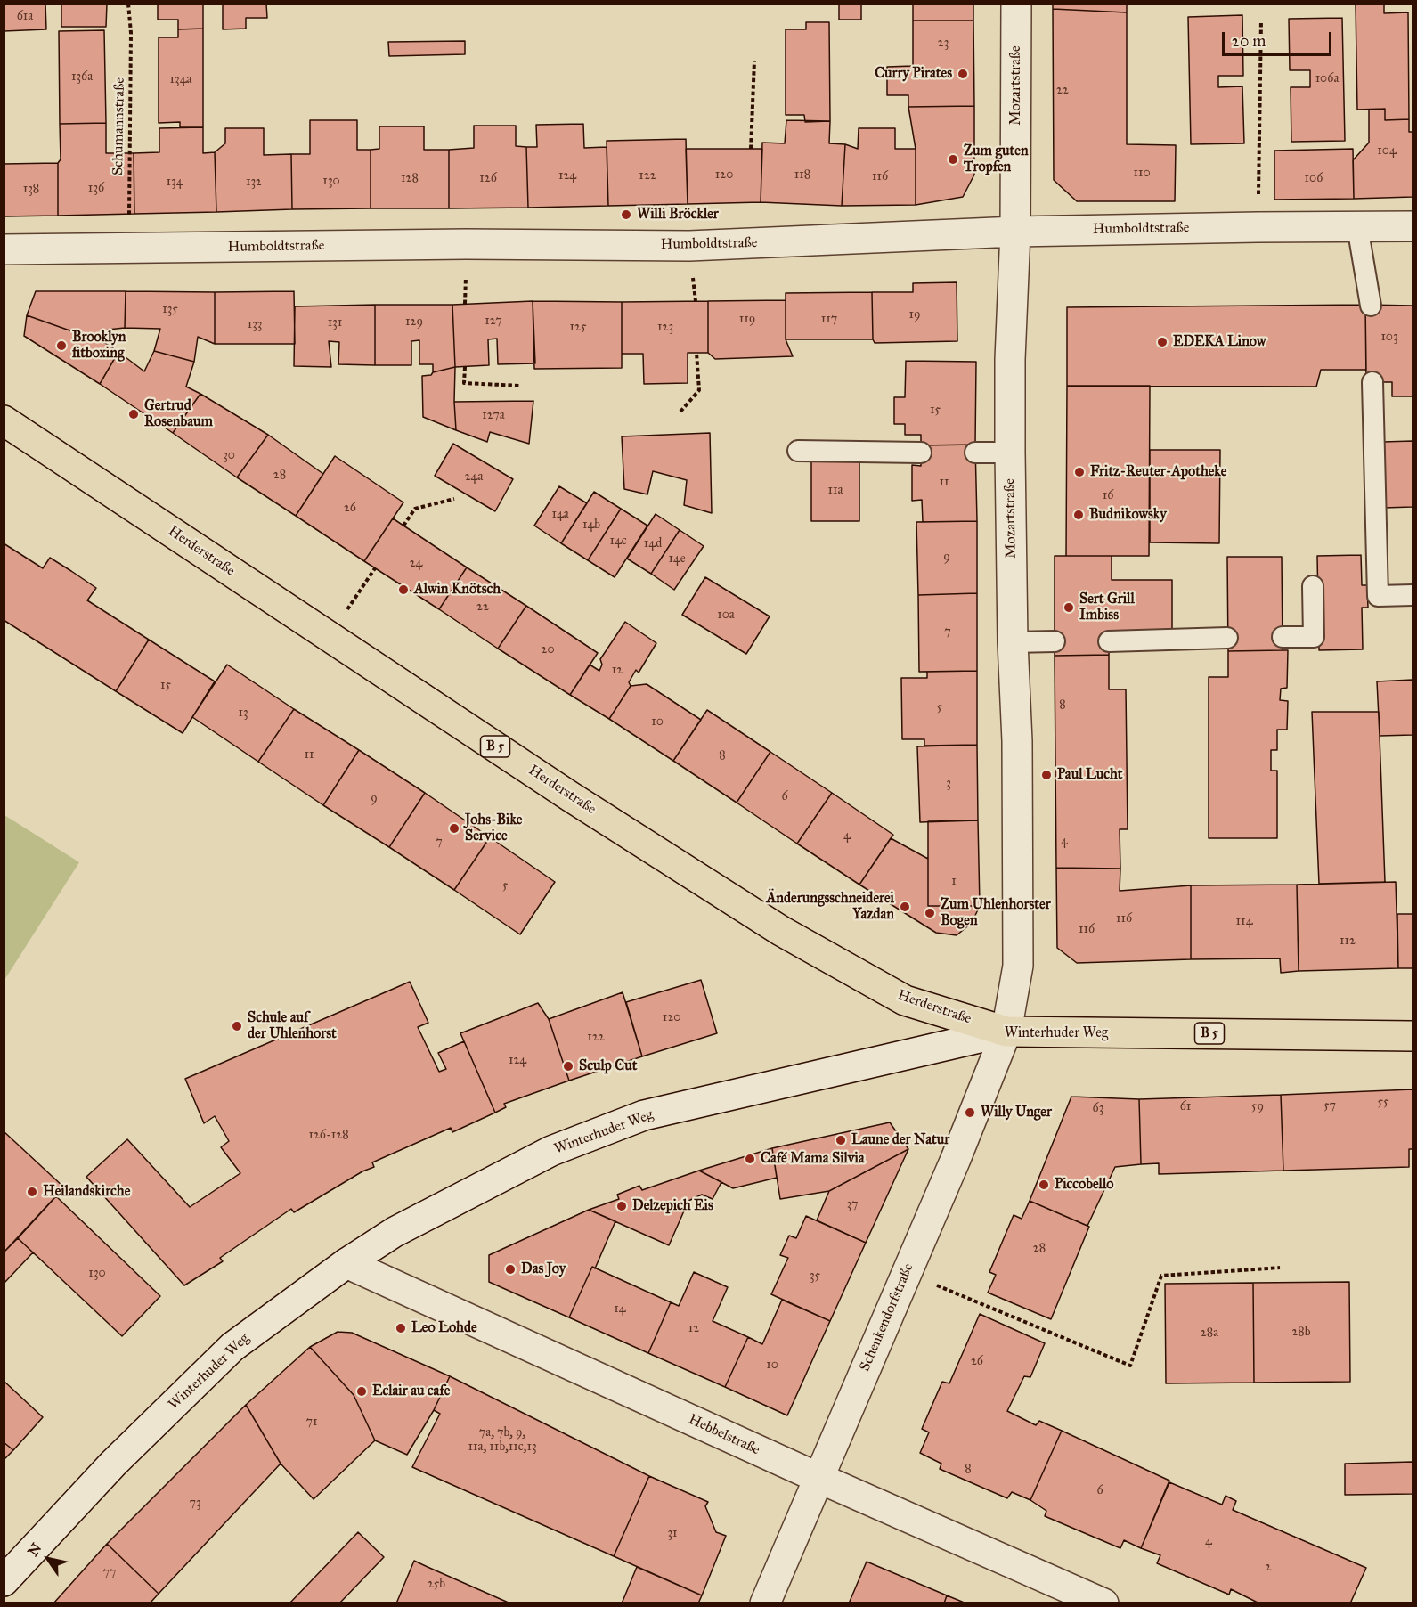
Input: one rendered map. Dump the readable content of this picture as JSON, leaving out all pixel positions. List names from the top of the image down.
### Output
{
  "streets": {
    "main road": ["Herderstraße", "B 5", "Winterhuder Weg"],
    "street": [
      "Mozartstraße",
      "Humboldtstraße",
      "Schenkendorfstraße",
      "Hebbelstraße"
    ],
    "path": ["Schumannstraße"]
  },
  "crossings": [
    ["Mozartstraße", "Humboldtstraße"],
    ["Mozartstraße", "Herderstraße"],
    ["Mozartstraße", "Winterhuder Weg"],
    ["Mozartstraße", "Schenkendorfstraße"],
    ["Schumannstraße", "Humboldtstraße"],
    ["Herderstraße", "Winterhuder Weg"],
    ["Herderstraße", "Schenkendorfstraße"],
    ["Winterhuder Weg", "Schenkendorfstraße"],
    ["Winterhuder Weg", "Hebbelstraße"],
    ["Schenkendorfstraße", "Hebbelstraße"]
  ],
  "places": [
    "Curry Pirates",
    "Zum guten Tropfen",
    "Willi Bröckler",
    "EDEKA Linow",
    "Brooklyn fitboxing",
    "Gertrud Rosenbaum",
    "Fritz-Reuter-Apotheke",
    "Budnikowsky",
    "Alwin Knötsch",
    "Sert Grill Imbiss",
    "Paul Lucht",
    "Johs-Bike Service",
    "Änderungsschneiderei Yazdan",
    "Zum Uhlenhorster Bogen",
    "Schule auf der Uhlenhorst",
    "Sculp Cut",
    "Willy Unger",
    "Laune der Natur",
    "Café Mama Silvia",
    "Piccobello",
    "Heilandskirche",
    "Delzepich Eis",
    "Das Joy",
    "Leo Lohde",
    "Eclair au cafe"
  ],
  "house_numbers": [
    "61a",
    "23",
    "136a",
    "106a",
    "134a",
    "22",
    "104",
    "110",
    "120",
    "118",
    "124",
    "122",
    "116",
    "128",
    "126",
    "106",
    "130",
    "134",
    "132",
    "136",
    "138",
    "135",
    "19",
    "119",
    "117",
    "127",
    "129",
    "131",
    "133",
    "125",
    "123",
    "103",
    "15",
    "127a",
    "30",
    "28",
    "24a",
    "11",
    "11a",
    "16",
    "26",
    "14a",
    "14b",
    "14c",
    "14d",
    "9",
    "14e",
    "24",
    "22",
    "10a",
    "7",
    "20",
    "12",
    "15",
    "8",
    "5",
    "13",
    "10",
    "11",
    "8",
    "3",
    "6",
    "9",
    "4",
    "4",
    "7",
    "1",
    "5",
    "116",
    "114",
    "116",
    "112",
    "120",
    "122",
    "124",
    "55",
    "57",
    "61",
    "59",
    "63",
    "126-128",
    "37",
    "28",
    "130",
    "35",
    "14",
    "12",
    "28b",
    "28a",
    "26",
    "10",
    "71",
    "7a, 7b, 9, 11a, 11b,11c,13",
    "8",
    "6",
    "73",
    "31",
    "4",
    "2",
    "77",
    "25b"
  ],
  "scale_bar": "20 m",
  "north": "top left"
}
